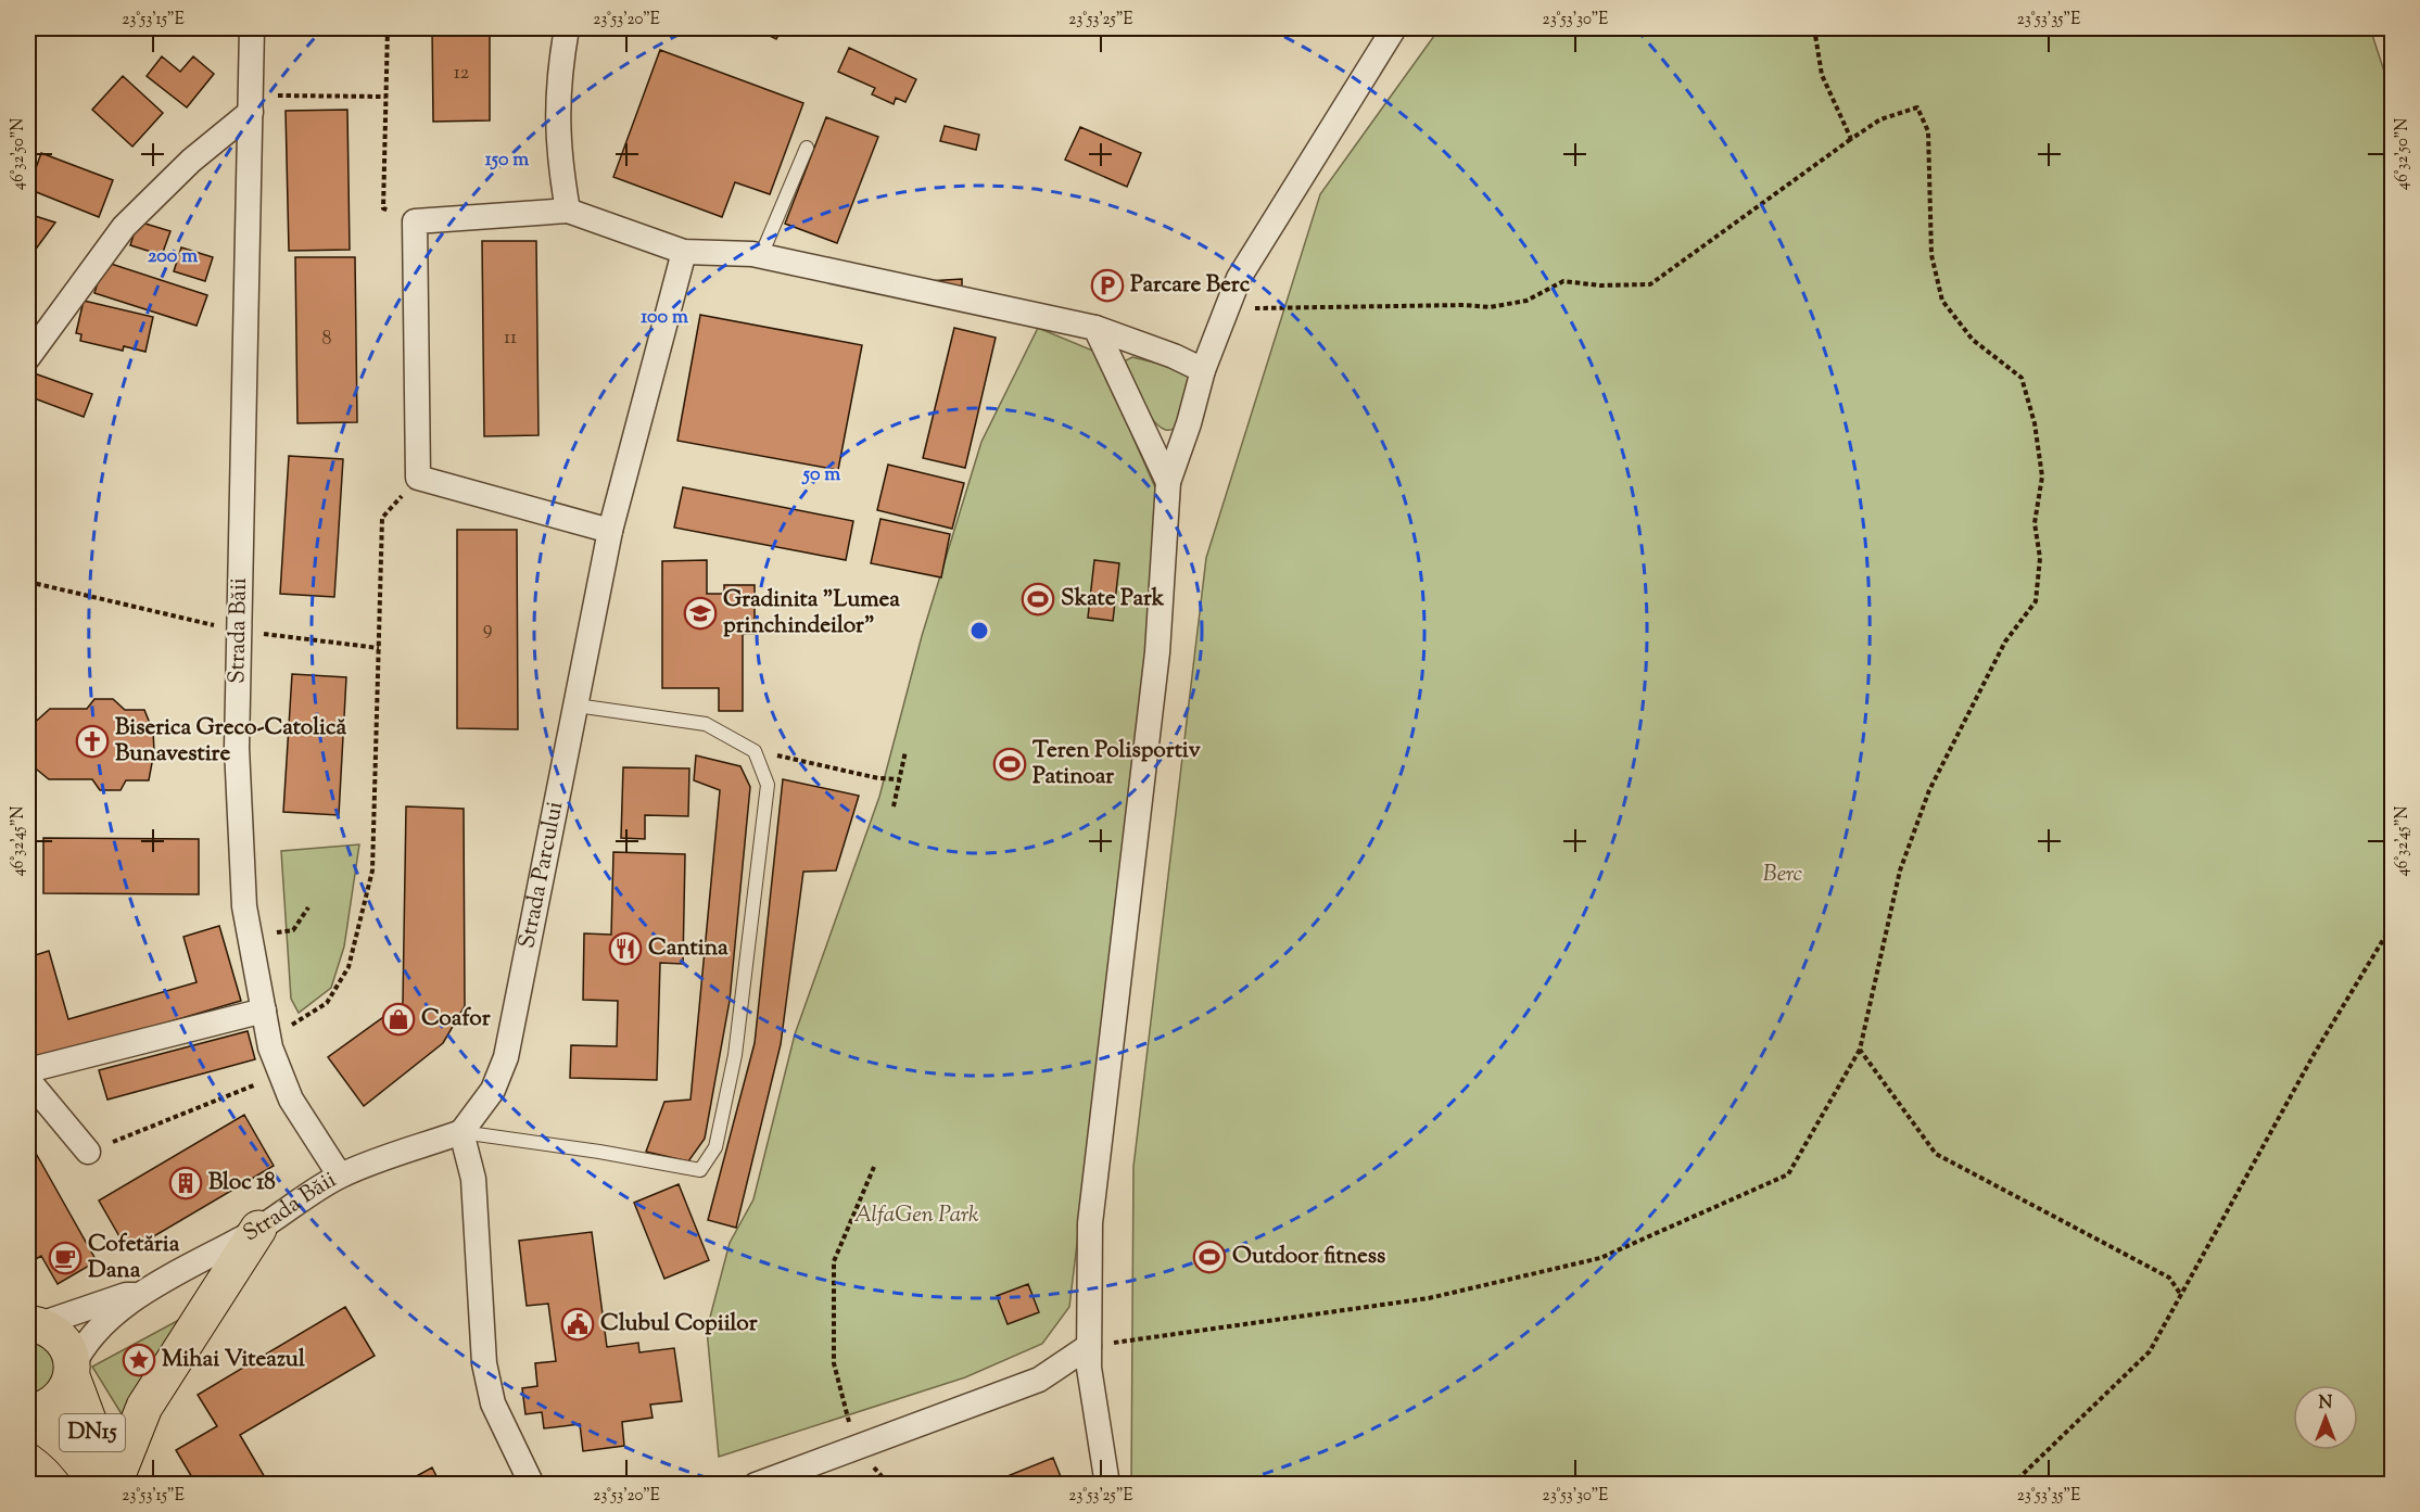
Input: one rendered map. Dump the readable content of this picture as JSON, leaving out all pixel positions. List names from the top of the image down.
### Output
{
  "streets": {
    "main road": ["DN15"],
    "street": ["Strada Băii", "Strada Parcului"]
  },
  "crossings": [
    ["Strada Băii", "DN15"]
  ],
  "parks": ["Berc", "AlfaGen Park"],
  "places": {
    "parking": ["Parcare Berc"],
    "sports": ["Skate Park", "Teren Polisportiv Patinoar", "Outdoor fitness"],
    "school or university": ["Gradinita \"Lumea princhindeilor\""],
    "church": ["Biserica Greco-Catolică Bunavestire"],
    "restaurant": ["Cantina"],
    "shop": ["Coafor"],
    "building": ["Bloc 18"],
    "cafe": ["Cofetăria Dana"],
    "public building": ["Clubul Copiilor"],
    "place": ["Mihai Viteazul"]
  },
  "house_numbers": [
    "12",
    "11",
    "8",
    "9"
  ],
  "north": "top",
  "coordinates": [
    "23°53'15\"E",
    "23°53'20\"E",
    "23°53'25\"E",
    "23°53'30\"E",
    "23°53'35\"E",
    "46°32'50\"N",
    "46°32'45\"N"
  ],
  "rings": [
    "150 m",
    "200 m",
    "100 m",
    "50 m"
  ]
}
